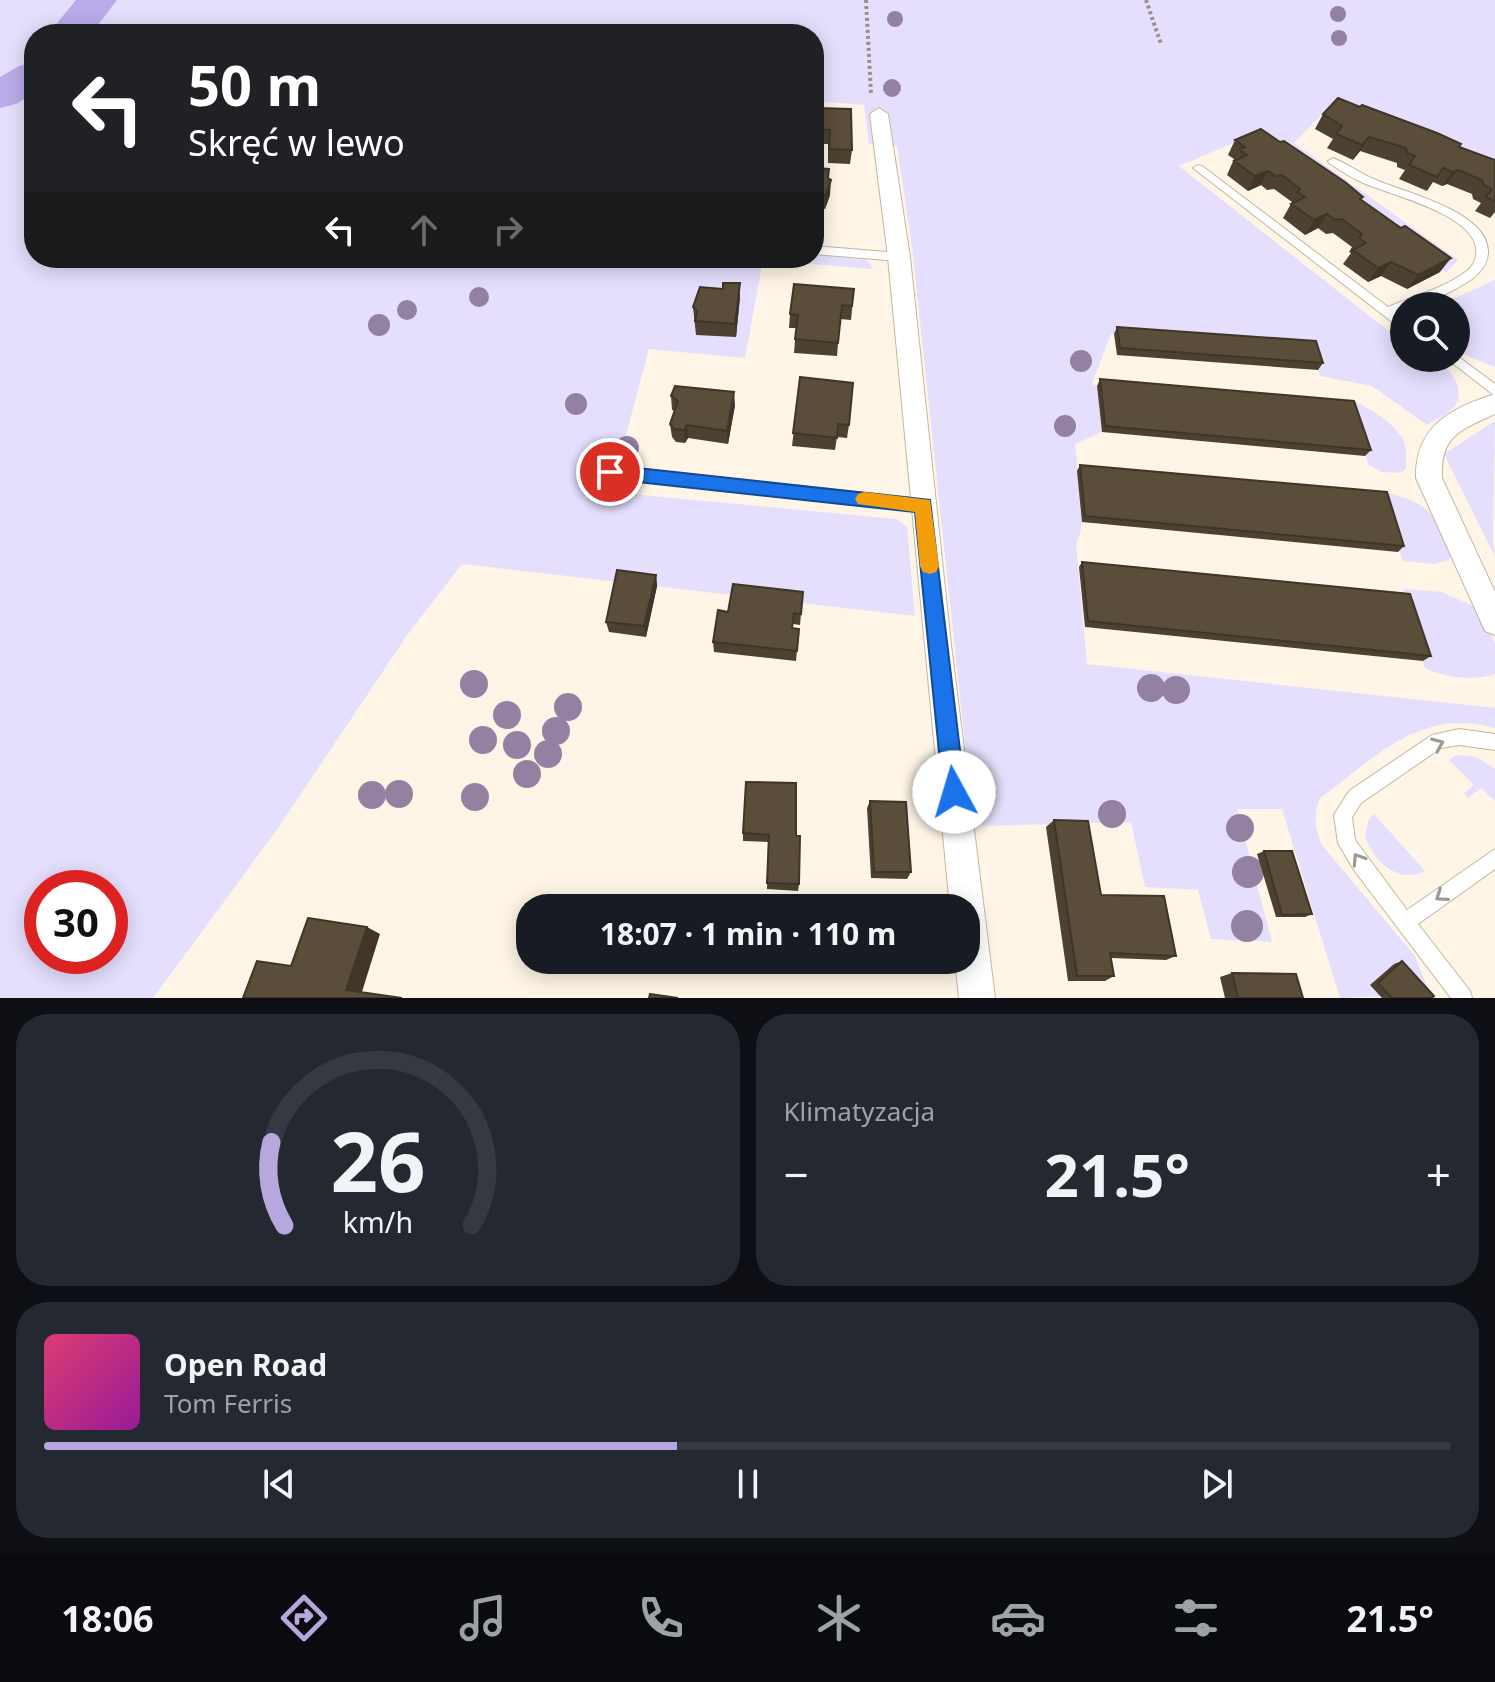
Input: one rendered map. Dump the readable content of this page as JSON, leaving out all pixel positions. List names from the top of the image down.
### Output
{
  "page": {
    "turn": ["50 m", "Skręć w lewo"],
    "limit": "30",
    "trip": "18:07 · 1 min · 110 m",
    "tile": "Klimatyzacja",
    "heat": ["−", "21.5°", "+"],
    "song": ["Open Road", "Tom Ferris"],
    "tabs": ["18:06", "21.5°"],
    "gauge": ["26", "km/h"]
  }
}
